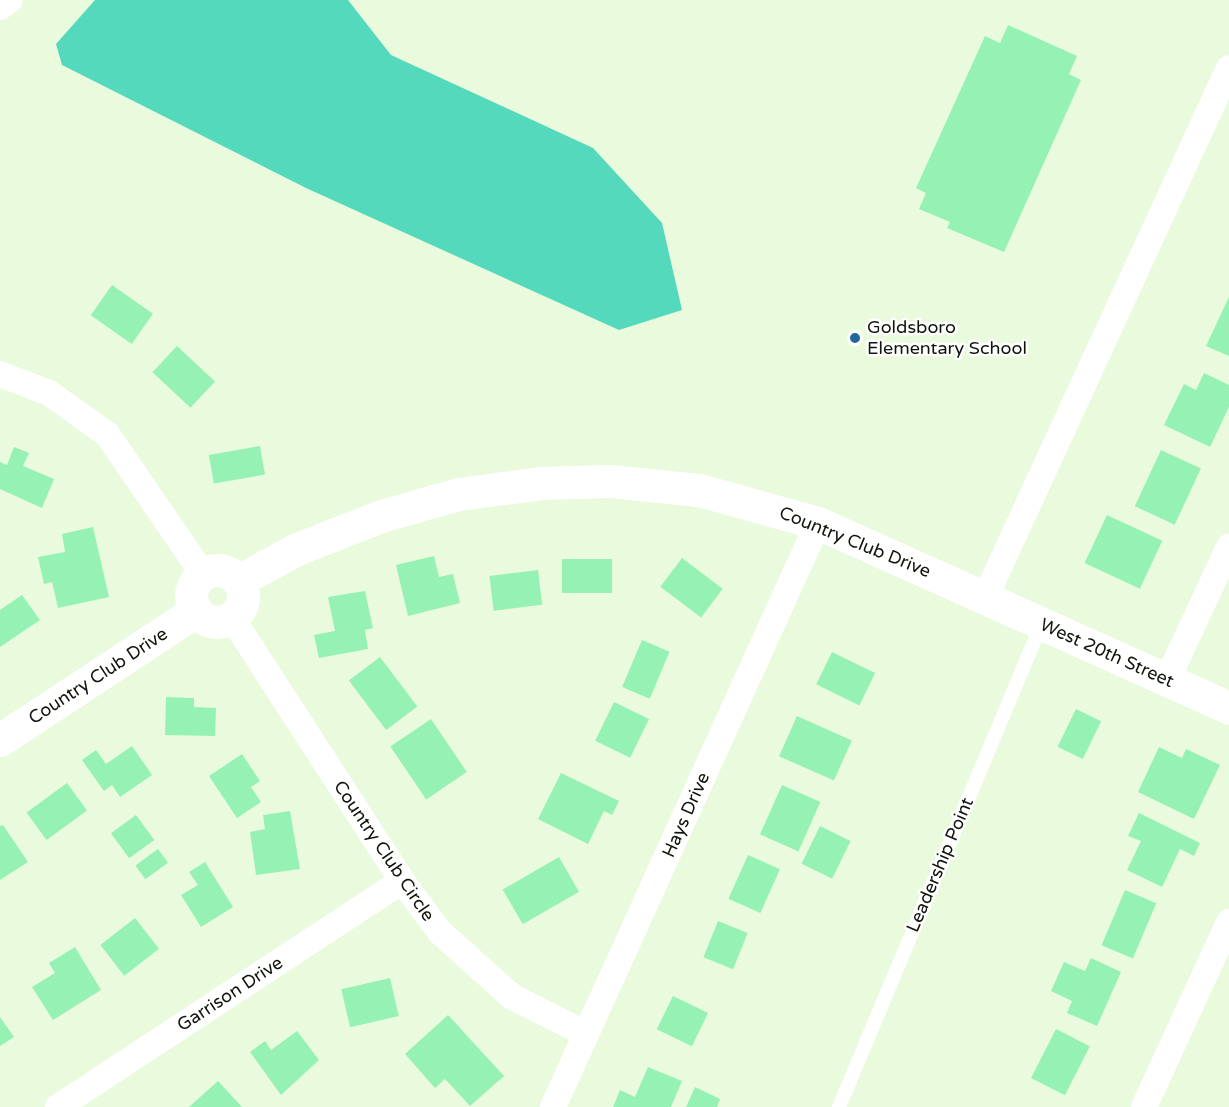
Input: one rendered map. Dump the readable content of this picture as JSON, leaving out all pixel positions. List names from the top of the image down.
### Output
{
  "streets": {
    "street": [
      "Country Club Drive",
      "West 20th Street",
      "Hays Drive",
      "Country Club Circle",
      "Garrison Drive"
    ],
    "lane": ["Leadership Point"]
  },
  "crossings": [
    ["Country Club Drive", "West 20th Street"],
    ["Country Club Drive", "Hays Drive"],
    ["Country Club Drive", "Country Club Circle"],
    ["West 20th Street", "Leadership Point"],
    ["Hays Drive", "Country Club Circle"],
    ["Country Club Circle", "Garrison Drive"]
  ],
  "places": ["Goldsboro Elementary School"]
}
